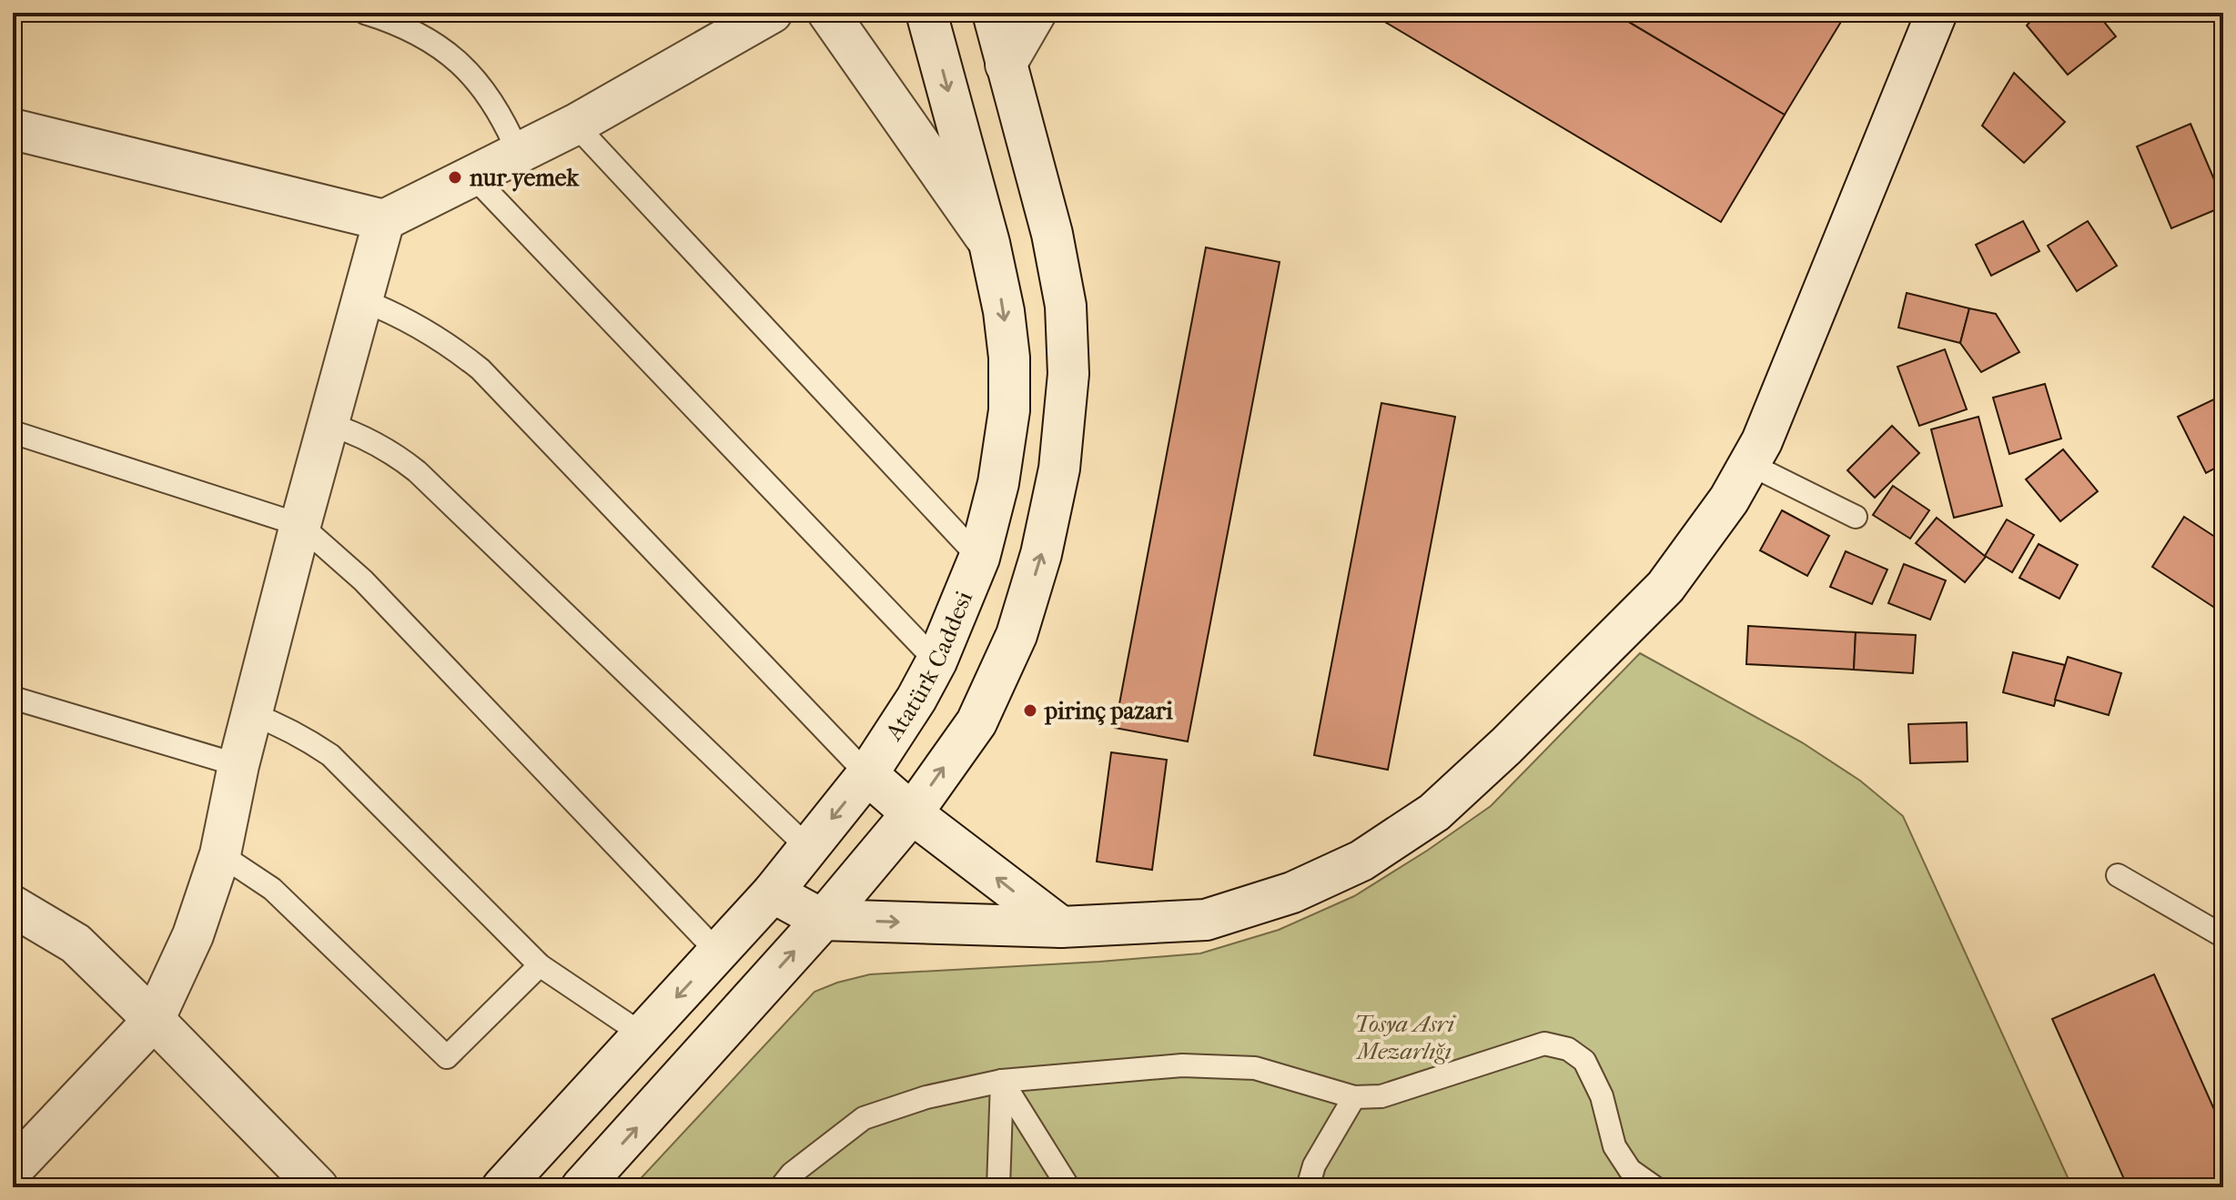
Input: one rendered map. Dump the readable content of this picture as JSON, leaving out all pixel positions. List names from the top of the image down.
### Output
{
  "streets": {
    "main road": ["Atatürk Caddesi"]
  },
  "parks": ["Tosya Asri Mezarlığı"],
  "places": ["nur yemek", "pirinç pazari"]
}
